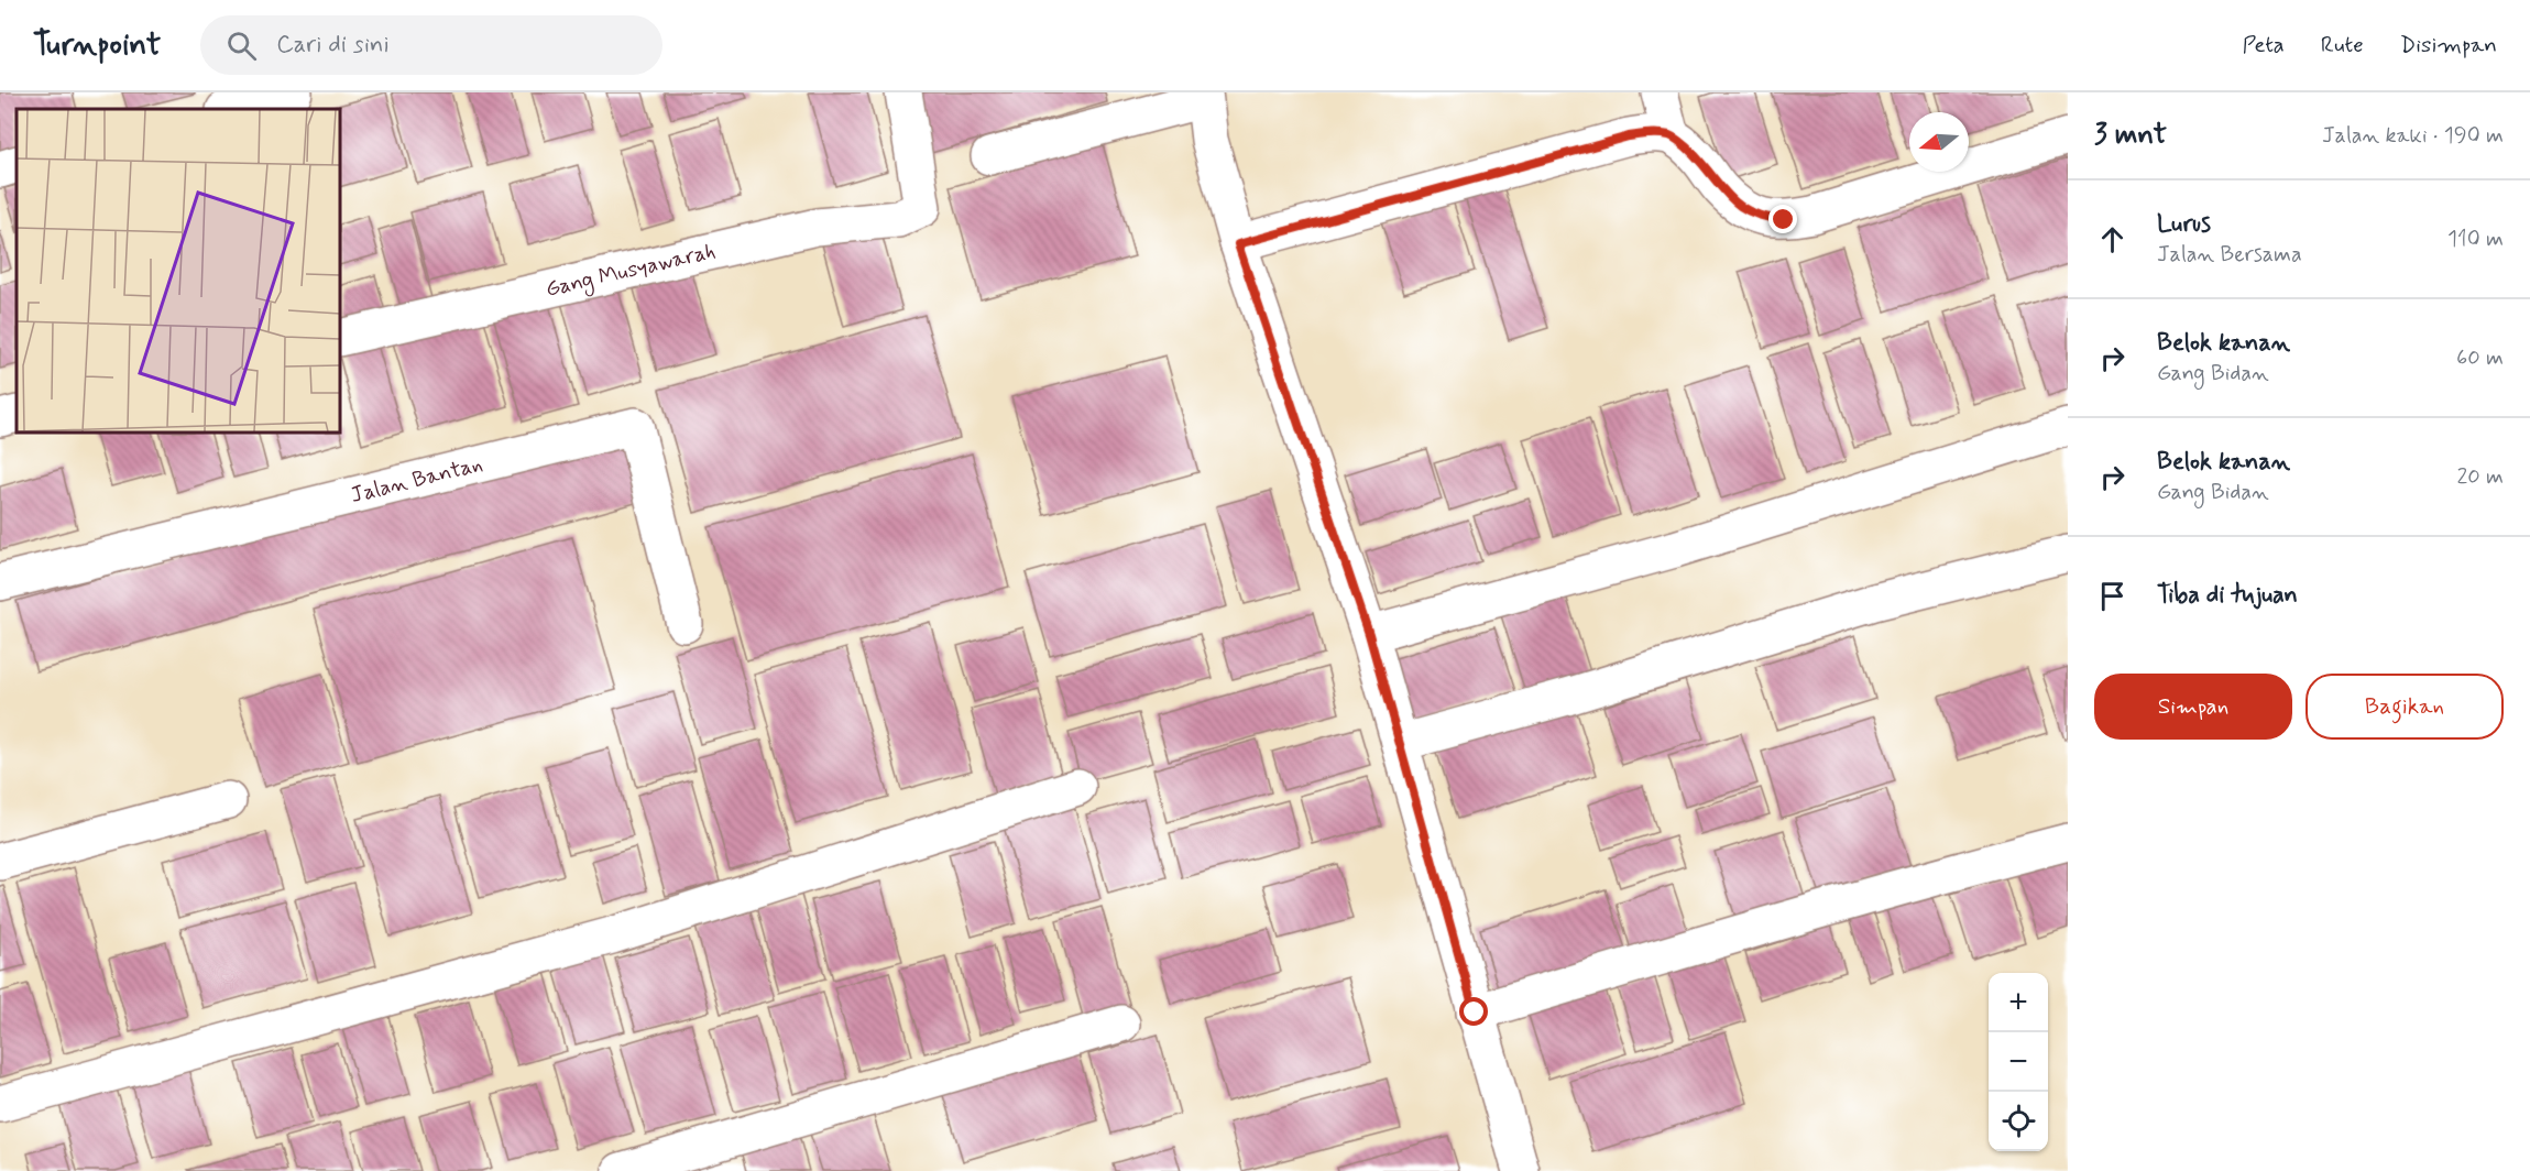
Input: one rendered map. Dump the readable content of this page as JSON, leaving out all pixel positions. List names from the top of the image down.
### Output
{
  "streets": {
    "street": ["Gang Musyawarah", "Jalan Bantan"]
  },
  "north": "left",
  "page": {
    "header": "Turnpoint",
    "search": "Cari di sini",
    "nav": ["Peta", "Rute", "Disimpan"],
    "heading": ["3 mnt", "Jalan kaki · 190 m"],
    "list": [
      ["Lurus", "Jalan Bersama", "110 m"],
      ["Belok kanan", "Gang Bidan", "60 m"],
      ["Belok kanan", "Gang Bidan", "20 m"],
      "Tiba di tujuan"
    ],
    "buttons": ["Simpan", "Bagikan"],
    "map_buttons": ["+", "−"]
  }
}
